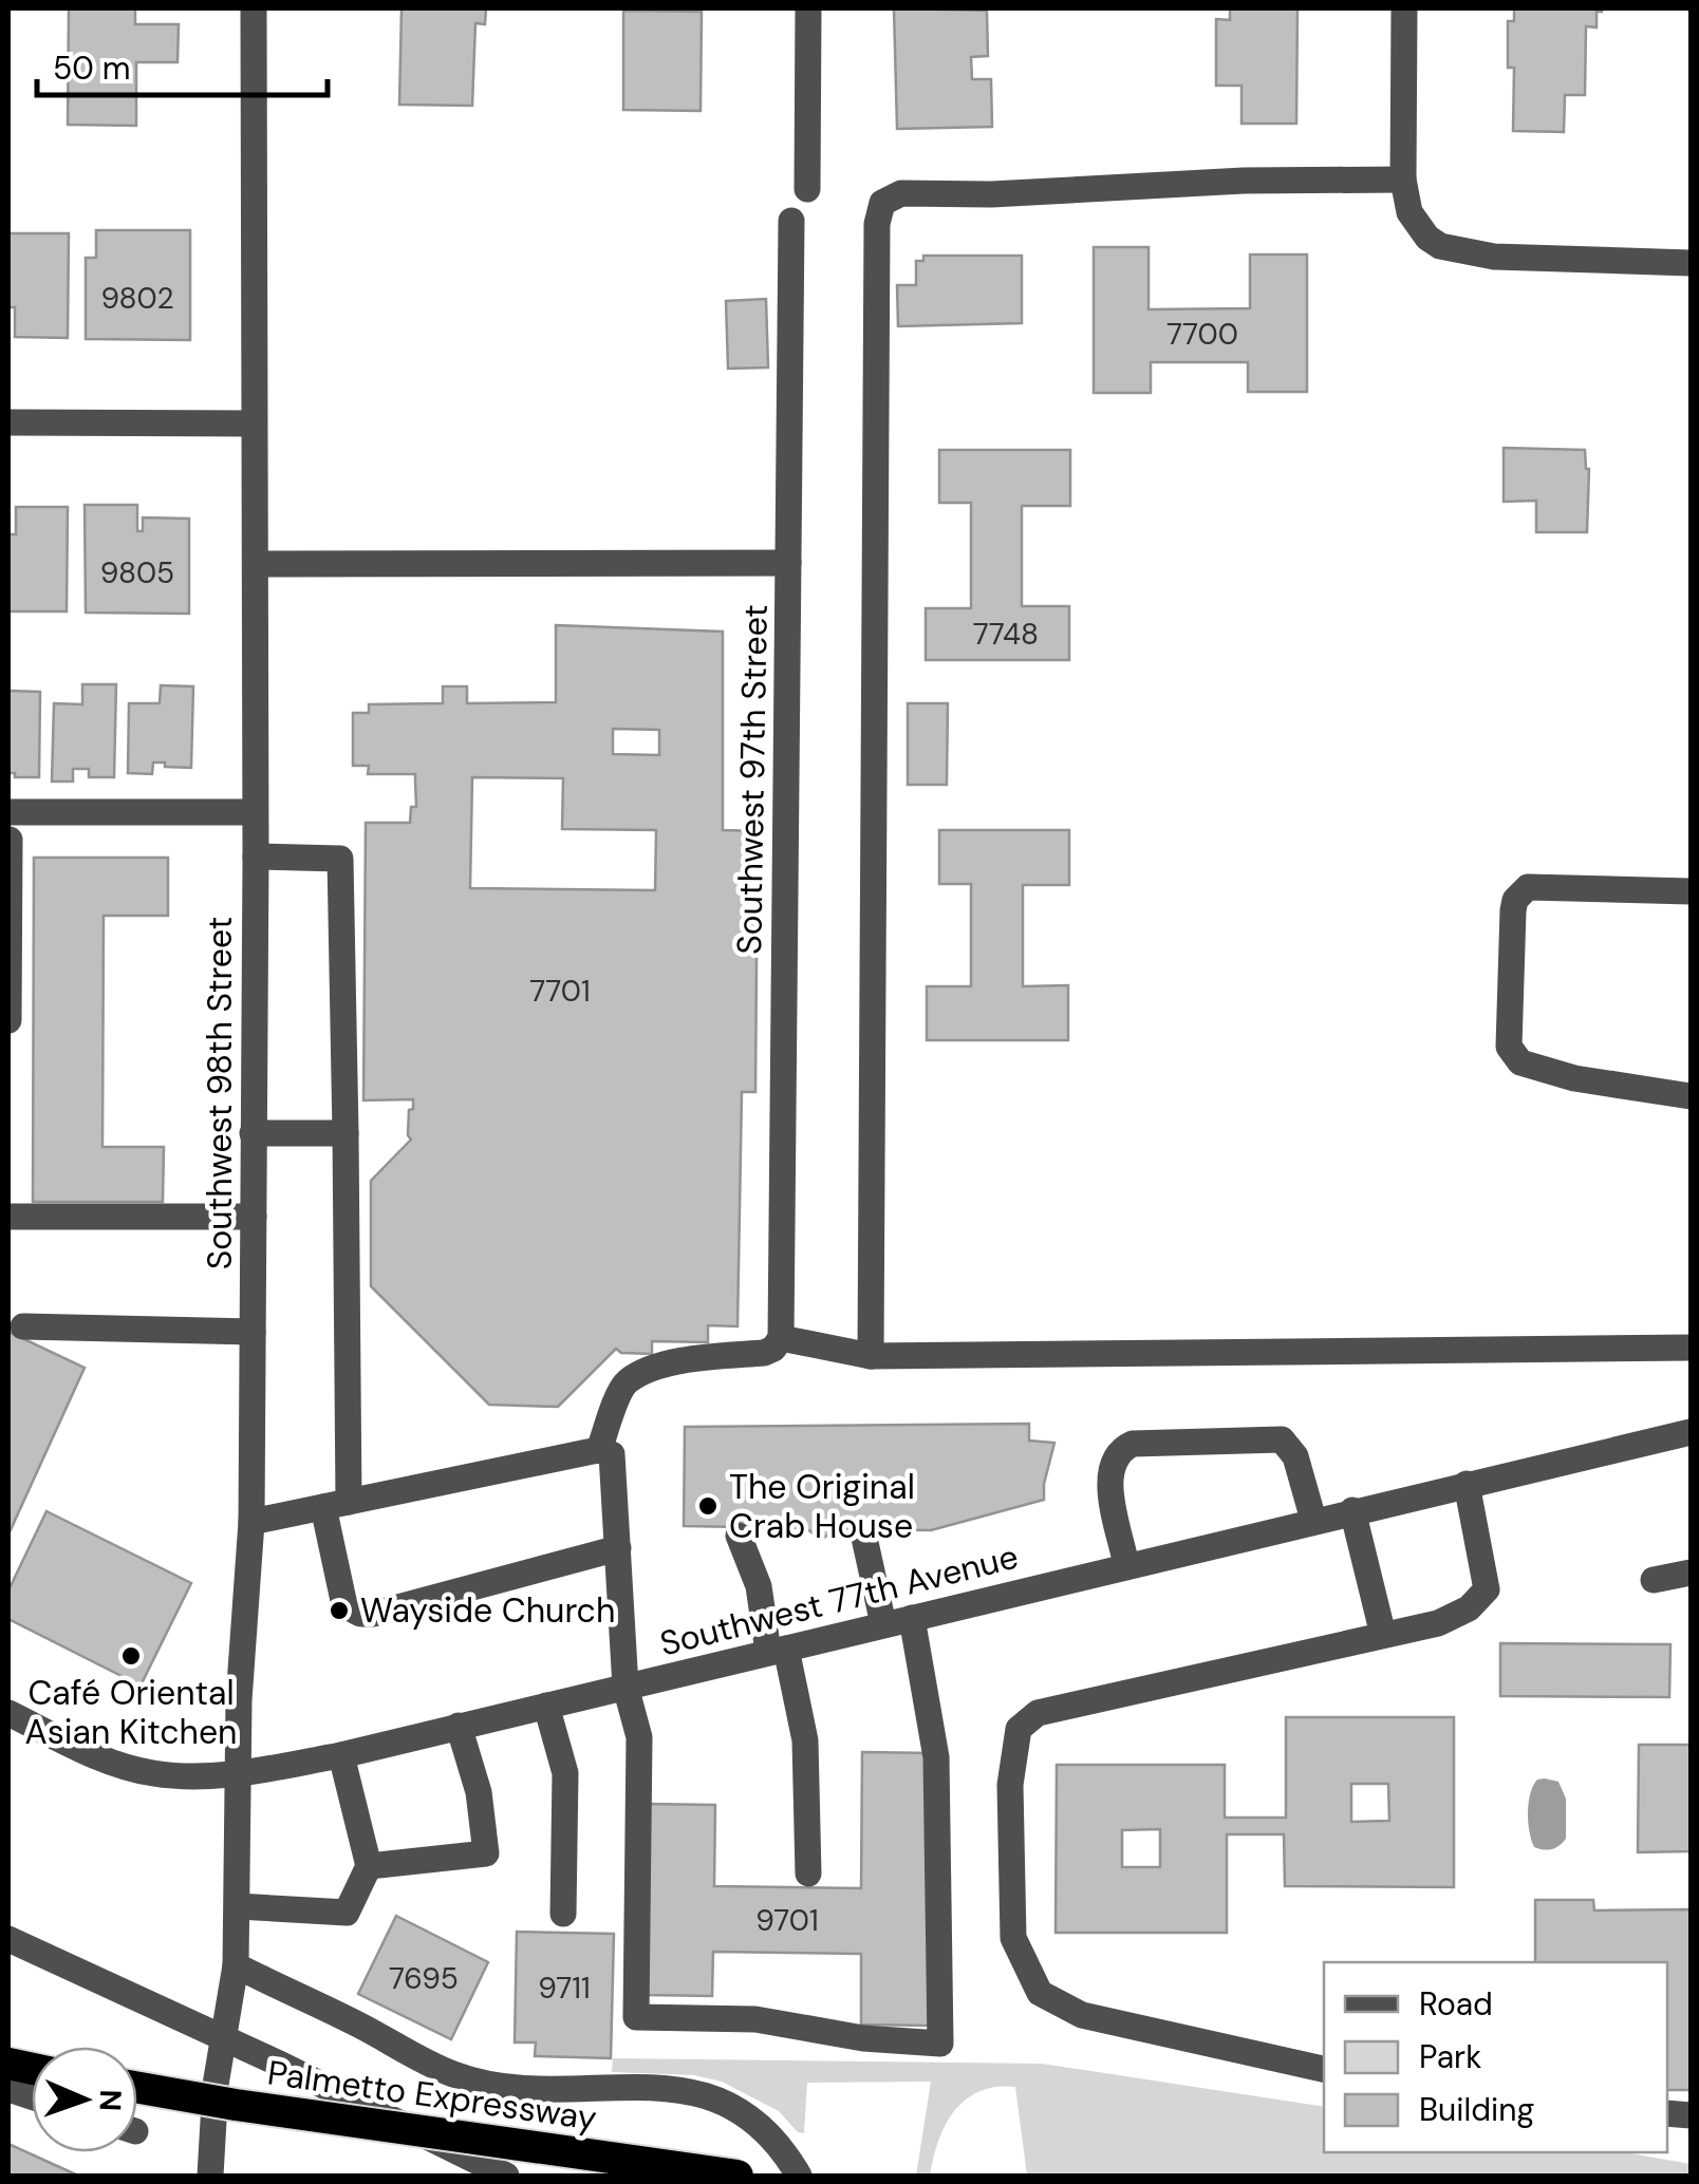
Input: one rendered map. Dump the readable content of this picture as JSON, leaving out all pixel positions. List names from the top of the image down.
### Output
{
  "streets": {
    "highway": ["Palmetto Expressway"],
    "street": ["Southwest 97th Street", "Southwest 98th Street", "Southwest 77th Avenue"]
  },
  "crossings": [
    ["Southwest 98th Street", "Southwest 77th Avenue"]
  ],
  "places": ["The Original Crab House", "Wayside Church", "Café Oriental Asian Kitchen"],
  "house_numbers": [
    "9802",
    "7700",
    "9805",
    "7748",
    "7701",
    "9701",
    "7695",
    "9711"
  ],
  "legend": ["Road", "Park", "Building"],
  "scale_bar": "50 m",
  "north": "right"
}
